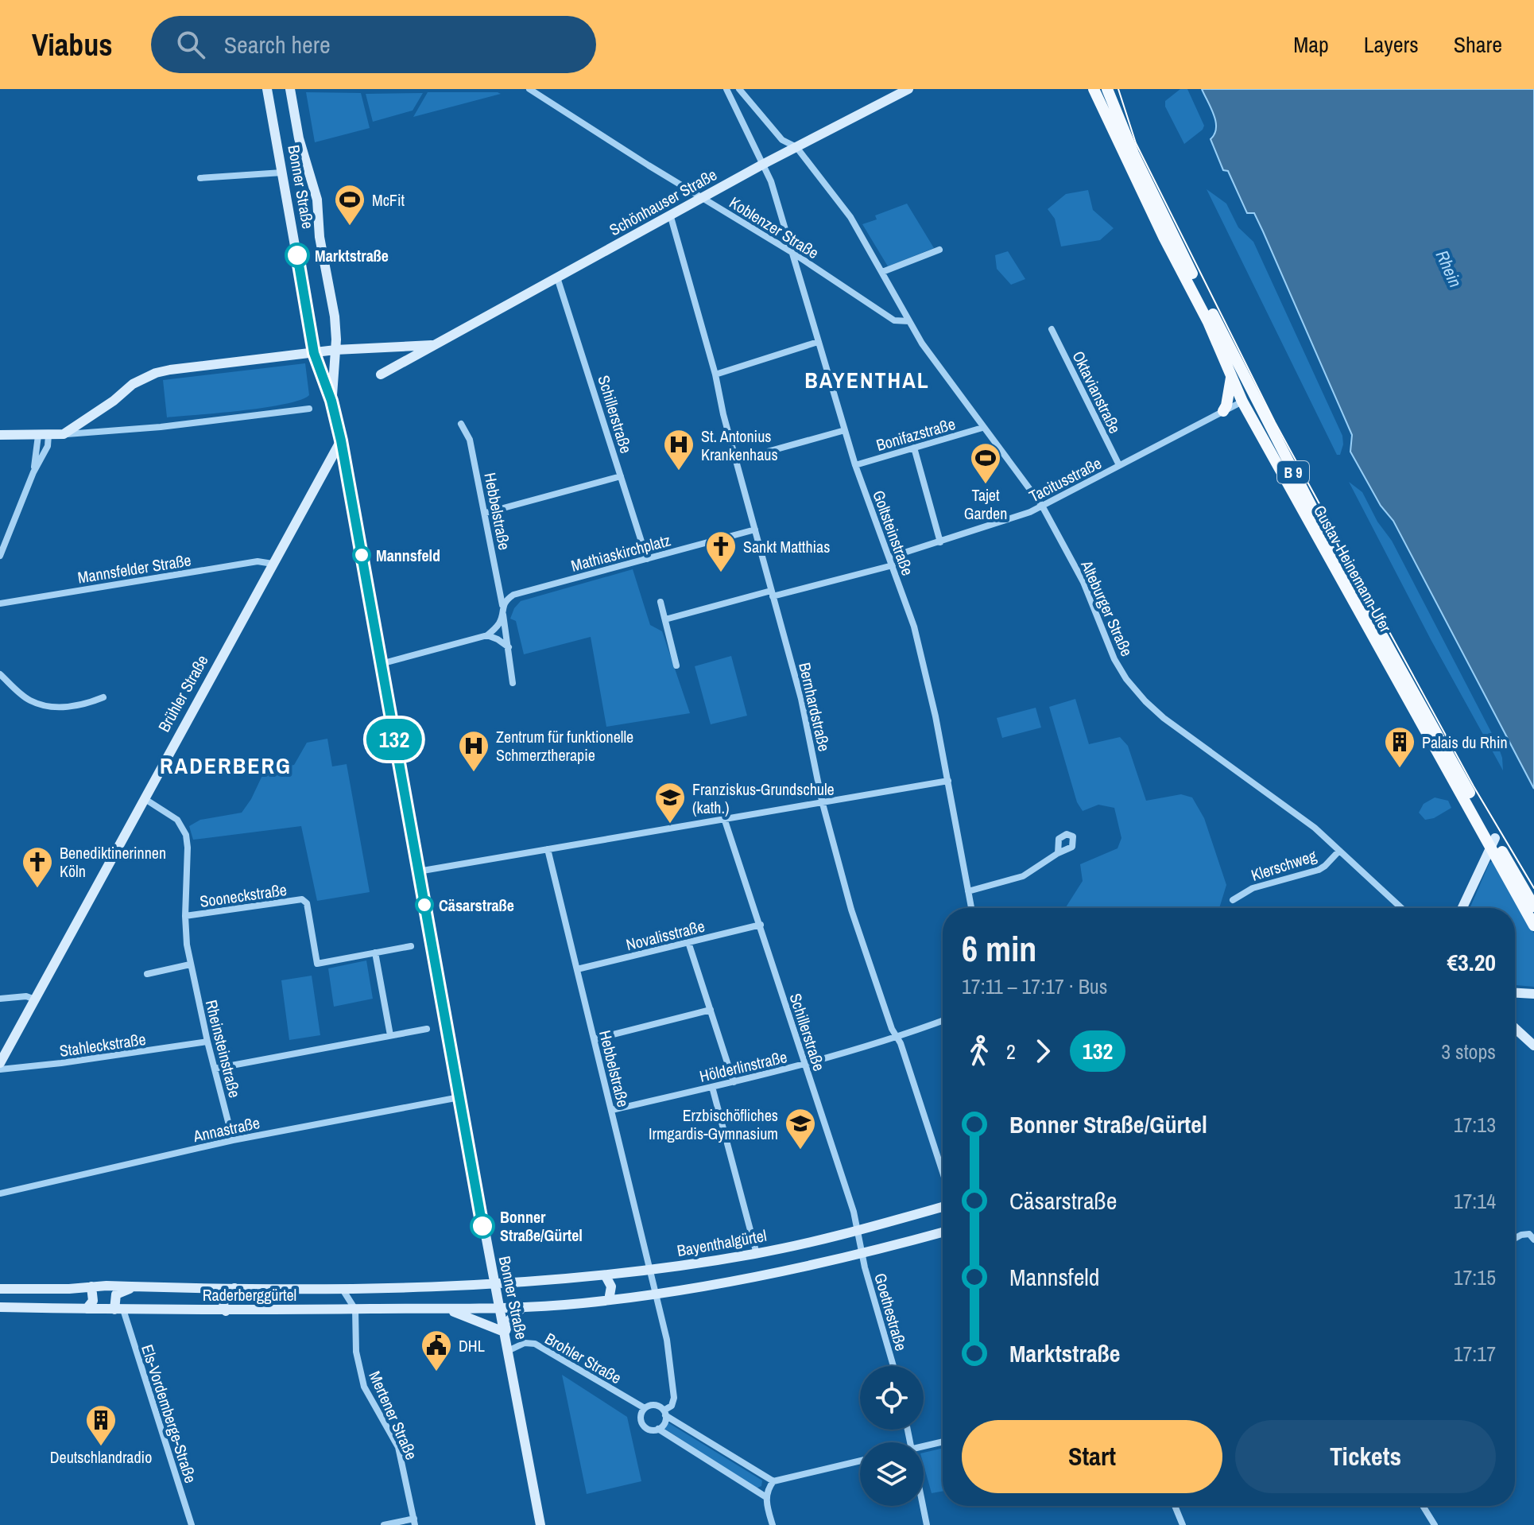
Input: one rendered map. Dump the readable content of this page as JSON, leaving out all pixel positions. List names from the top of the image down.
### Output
{
  "streets": {
    "main road": [
      "Bonner Straße",
      "Schönhauser Straße",
      "B 9",
      "Gustav-Heinemann-Ufer",
      "Brühler Straße",
      "Bayenthalgürtel",
      "Raderberggürtel"
    ],
    "street": [
      "Koblenzer Straße",
      "Oktavianstraße",
      "Schillerstraße",
      "Bonifazstraße",
      "Tacitusstraße",
      "Hebbelstraße",
      "Goltsteinstraße",
      "Mathiaskirchplatz",
      "Mannsfelder Straße",
      "Alteburger Straße",
      "Bernhardstraße",
      "Klerschweg",
      "Sooneckstraße",
      "Novalisstraße",
      "Stahleckstraße",
      "Rheinsteinstraße",
      "Hölderlinstraße",
      "Annastraße",
      "Goethestraße",
      "Brohler Straße",
      "Els-Vordemberge-Straße",
      "Mertener Straße"
    ]
  },
  "crossings": [
    ["Bonner Straße", "Schönhauser Straße"],
    ["Bonner Straße", "Brühler Straße"],
    ["Bonner Straße", "Annastraße"],
    ["Bonner Straße", "Bayenthalgürtel"],
    ["Bonner Straße", "Raderberggürtel"],
    ["Bonner Straße", "Brohler Straße"],
    ["Schönhauser Straße", "Koblenzer Straße"],
    ["Schönhauser Straße", "Schillerstraße"],
    ["Schönhauser Straße", "Goltsteinstraße"],
    ["Schönhauser Straße", "Alteburger Straße"],
    ["Schönhauser Straße", "Bernhardstraße"],
    ["Koblenzer Straße", "Goltsteinstraße"],
    ["Koblenzer Straße", "Alteburger Straße"],
    ["Oktavianstraße", "Tacitusstraße"],
    ["Schillerstraße", "Mathiaskirchplatz"],
    ["Schillerstraße", "Novalisstraße"],
    ["Schillerstraße", "Hölderlinstraße"],
    ["Schillerstraße", "Bayenthalgürtel"],
    ["Schillerstraße", "Goethestraße"],
    ["Bonifazstraße", "Goltsteinstraße"],
    ["Bonifazstraße", "Alteburger Straße"],
    ["Tacitusstraße", "Goltsteinstraße"],
    ["Tacitusstraße", "Gustav-Heinemann-Ufer"],
    ["Tacitusstraße", "Alteburger Straße"],
    ["Hebbelstraße", "Mathiaskirchplatz"],
    ["Hebbelstraße", "Novalisstraße"],
    ["Hebbelstraße", "Hölderlinstraße"],
    ["Hebbelstraße", "Bayenthalgürtel"],
    ["Hebbelstraße", "Brohler Straße"],
    ["Mathiaskirchplatz", "Bernhardstraße"],
    ["Mannsfelder Straße", "Brühler Straße"],
    ["Alteburger Straße", "Klerschweg"],
    ["Brühler Straße", "Rheinsteinstraße"],
    ["Bernhardstraße", "Hölderlinstraße"],
    ["Sooneckstraße", "Rheinsteinstraße"],
    ["Stahleckstraße", "Rheinsteinstraße"],
    ["Rheinsteinstraße", "Annastraße"],
    ["Bayenthalgürtel", "Raderberggürtel"],
    ["Raderberggürtel", "Els-Vordemberge-Straße"],
    ["Raderberggürtel", "Mertener Straße"]
  ],
  "districts": ["BAYENTHAL", "RADERBERG"],
  "water": ["Rhein"],
  "places": {
    "sports": ["McFit", "Tajet Garden"],
    "other": [
      "Marktstraße",
      "Mannsfeld",
      "Cäsarstraße",
      "Bonner Straße/Gürtel"
    ],
    "hospital": ["St. Antonius Krankenhaus", "Zentrum für funktionelle Schmerztherapie"],
    "church": ["Sankt Matthias", "Benediktinerinnen Köln"],
    "building": ["Palais du Rhin", "Deutschlandradio"],
    "school or university": ["Franziskus-Grundschule (kath.)", "Erzbischöfliches Irmgardis-Gymnasium"],
    "public building": ["DHL"]
  },
  "lines": ["bus line 132"],
  "page": {
    "header": "Viabus",
    "search": "Search here",
    "nav": ["Map", "Layers", "Share"],
    "on_map": "132",
    "heading": ["6 min", "17:11 – 17:17 · Bus", "€3.20"],
    "legs": ["2", "132", "3 stops"],
    "list": [
      {
        "name": "Bonner Straße/Gürtel",
        "value": "17:13"
      },
      {
        "name": "Cäsarstraße",
        "value": "17:14"
      },
      {
        "name": "Mannsfeld",
        "value": "17:15"
      },
      {
        "name": "Marktstraße",
        "value": "17:17"
      }
    ],
    "buttons": ["Start", "Tickets"]
  }
}
